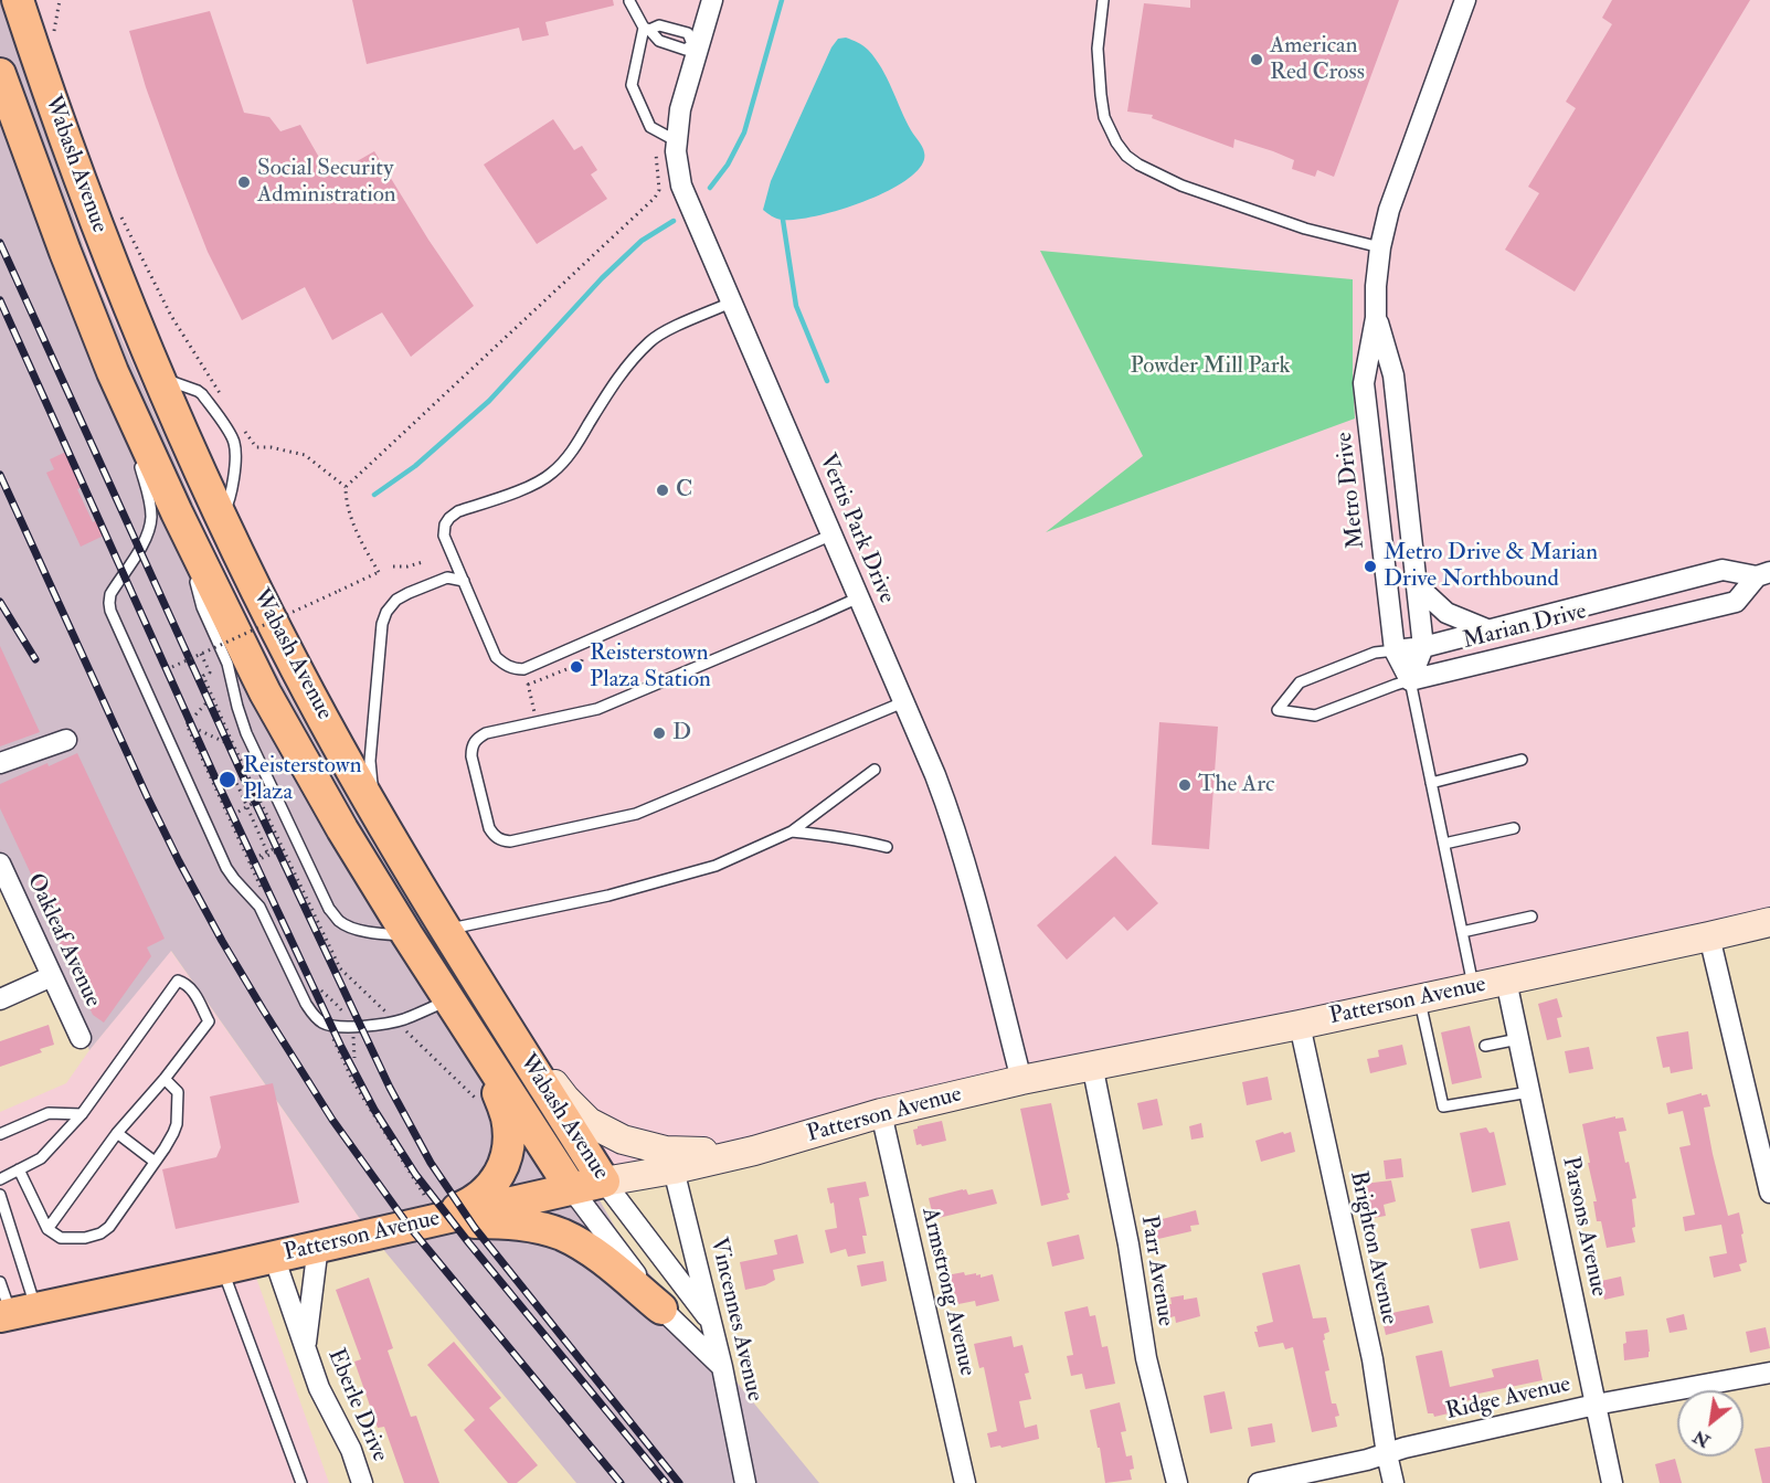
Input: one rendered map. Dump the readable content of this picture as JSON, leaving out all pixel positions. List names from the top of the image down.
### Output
{
  "streets": {
    "main road": ["Wabash Avenue", "Patterson Avenue"],
    "street": [
      "Metro Drive",
      "Vertis Park Drive",
      "Marian Drive",
      "Oakleaf Avenue",
      "Parsons Avenue",
      "Brighton Avenue",
      "Parr Avenue",
      "Armstrong Avenue",
      "Vincennes Avenue",
      "Ridge Avenue",
      "Eberle Drive"
    ]
  },
  "crossings": [
    ["Wabash Avenue", "Patterson Avenue"],
    ["Wabash Avenue", "Vincennes Avenue"],
    ["Metro Drive", "Marian Drive"],
    ["Vertis Park Drive", "Patterson Avenue"],
    ["Patterson Avenue", "Parsons Avenue"],
    ["Patterson Avenue", "Brighton Avenue"],
    ["Patterson Avenue", "Parr Avenue"],
    ["Patterson Avenue", "Armstrong Avenue"],
    ["Patterson Avenue", "Vincennes Avenue"],
    ["Patterson Avenue", "Eberle Drive"],
    ["Parsons Avenue", "Ridge Avenue"],
    ["Brighton Avenue", "Ridge Avenue"]
  ],
  "parks": ["Powder Mill Park"],
  "places": [
    "American Red Cross",
    "Social Security Administration",
    "C",
    "Metro Drive & Marian Drive Northbound",
    "Reisterstown Plaza Station",
    "D",
    "Reisterstown Plaza",
    "The Arc"
  ],
  "north": "bottom left"
}
